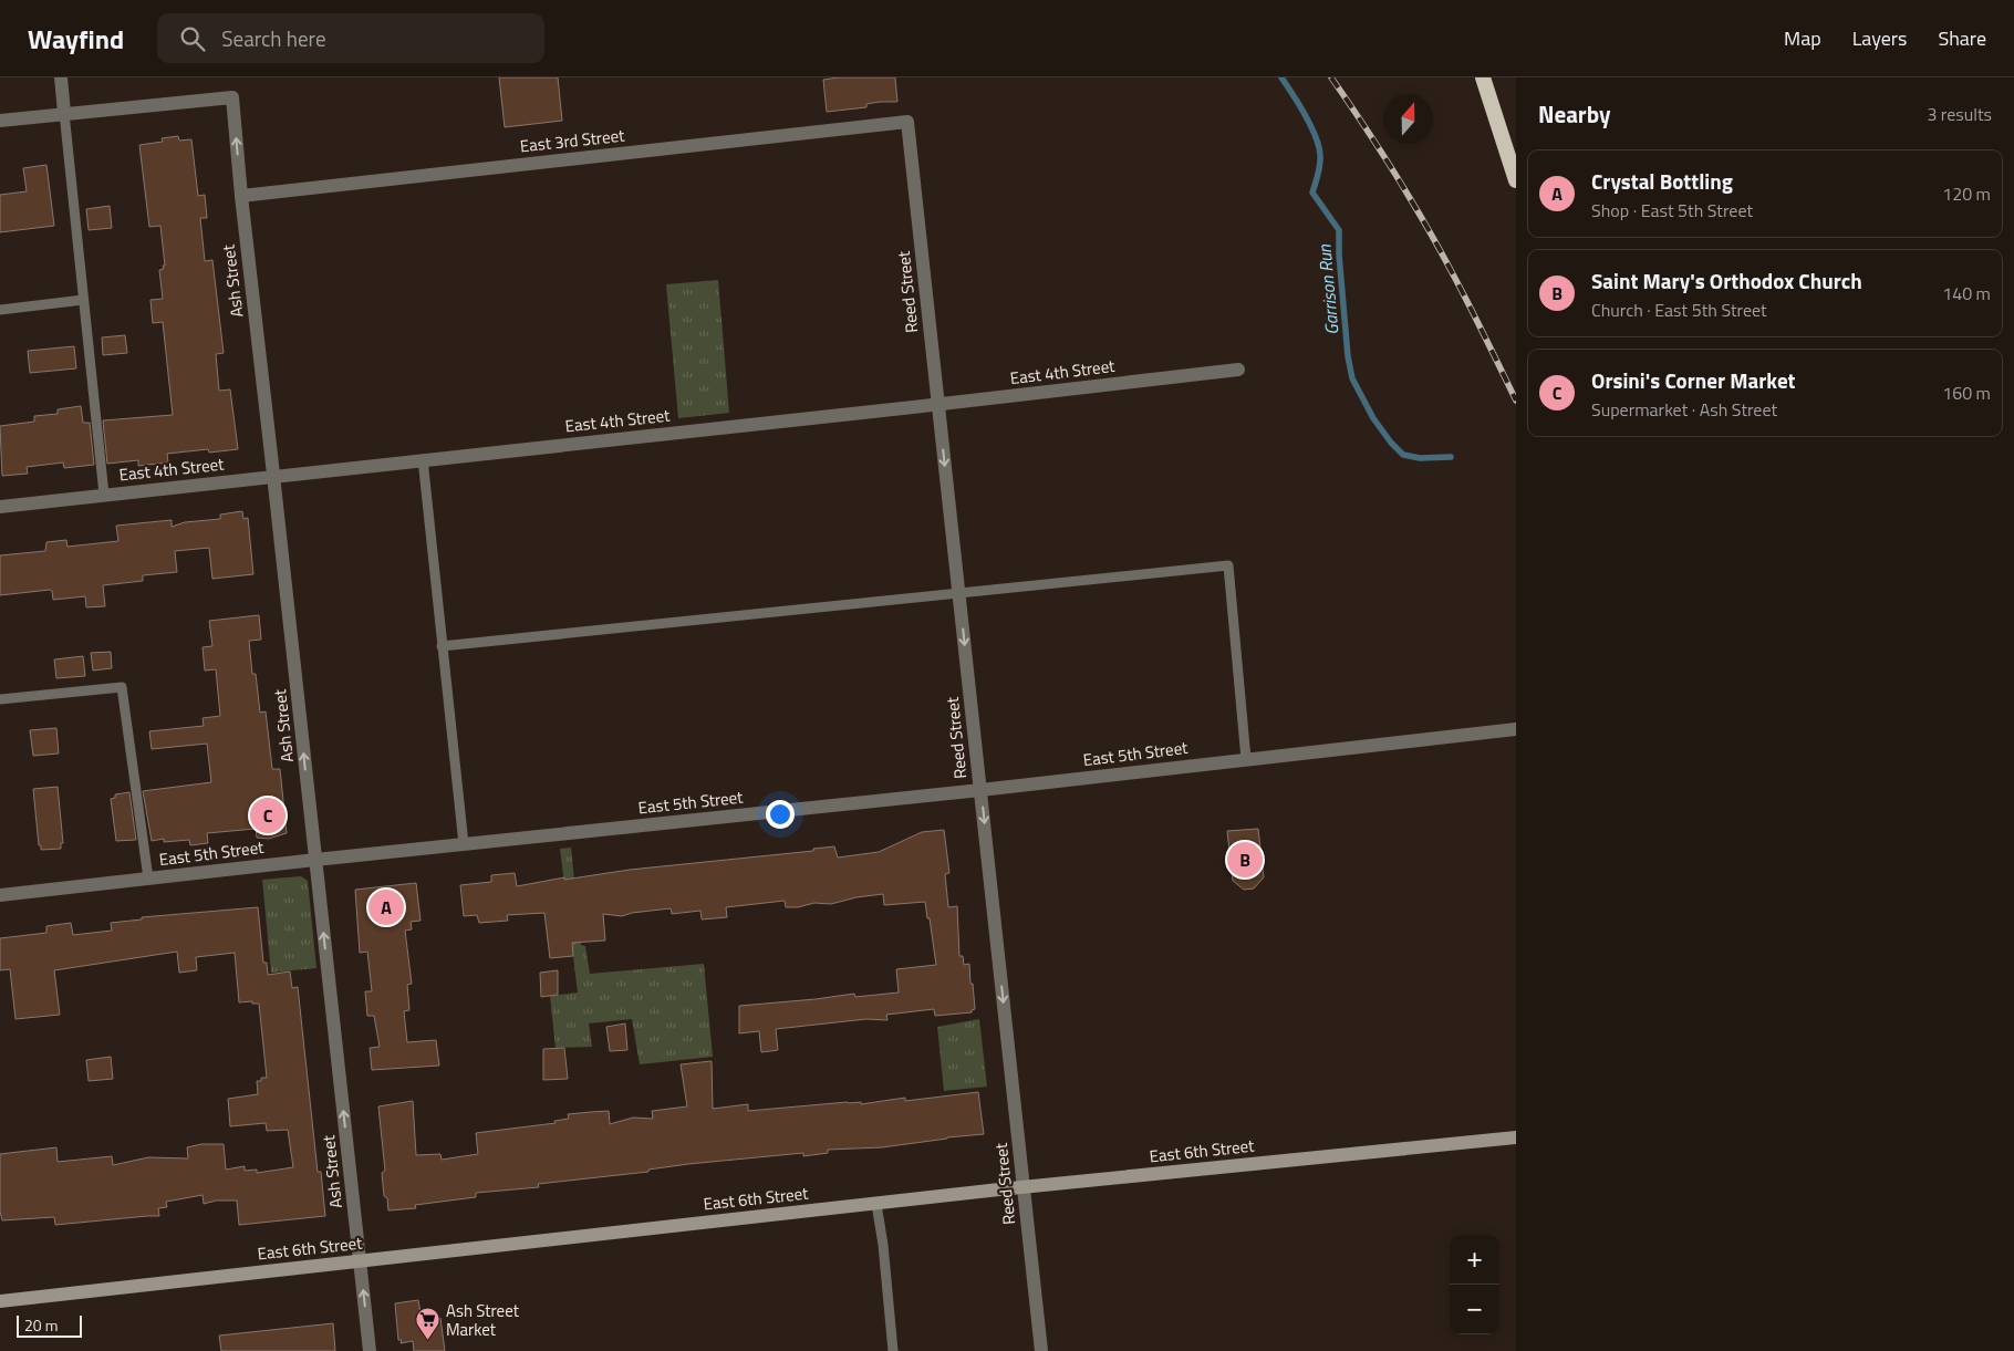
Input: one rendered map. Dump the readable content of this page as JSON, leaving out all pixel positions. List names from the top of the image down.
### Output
{
  "streets": {
    "main road": ["East 6th Street"],
    "street": [
      "East 3rd Street",
      "Ash Street",
      "Reed Street",
      "East 4th Street",
      "East 5th Street"
    ]
  },
  "crossings": [
    ["East 3rd Street", "Ash Street"],
    ["East 3rd Street", "Reed Street"],
    ["Ash Street", "East 4th Street"],
    ["Ash Street", "East 5th Street"],
    ["Ash Street", "East 6th Street"],
    ["Reed Street", "East 4th Street"],
    ["Reed Street", "East 5th Street"],
    ["Reed Street", "East 6th Street"]
  ],
  "one_way": ["Ash Street", "Reed Street"],
  "water": ["Garrison Run"],
  "places": {
    "supermarket": ["Ash Street Market"]
  },
  "scale_bar": "20 m",
  "north": "top",
  "page": {
    "header": "Wayfind",
    "search": "Search here",
    "nav": ["Map", "Layers", "Share"],
    "heading": ["Nearby", "3 results"],
    "list": [
      {
        "mark": "A",
        "name": "Crystal Bottling",
        "note": "Shop · East 5th Street",
        "value": "120 m"
      },
      {
        "mark": "B",
        "name": "Saint Mary's Orthodox Church",
        "note": "Church · East 5th Street",
        "value": "140 m"
      },
      {
        "mark": "C",
        "name": "Orsini's Corner Market",
        "note": "Supermarket · Ash Street",
        "value": "160 m"
      }
    ],
    "pins": ["C", "B", "A"],
    "map_buttons": ["+", "−"],
    "scale": "20 m"
  }
}
